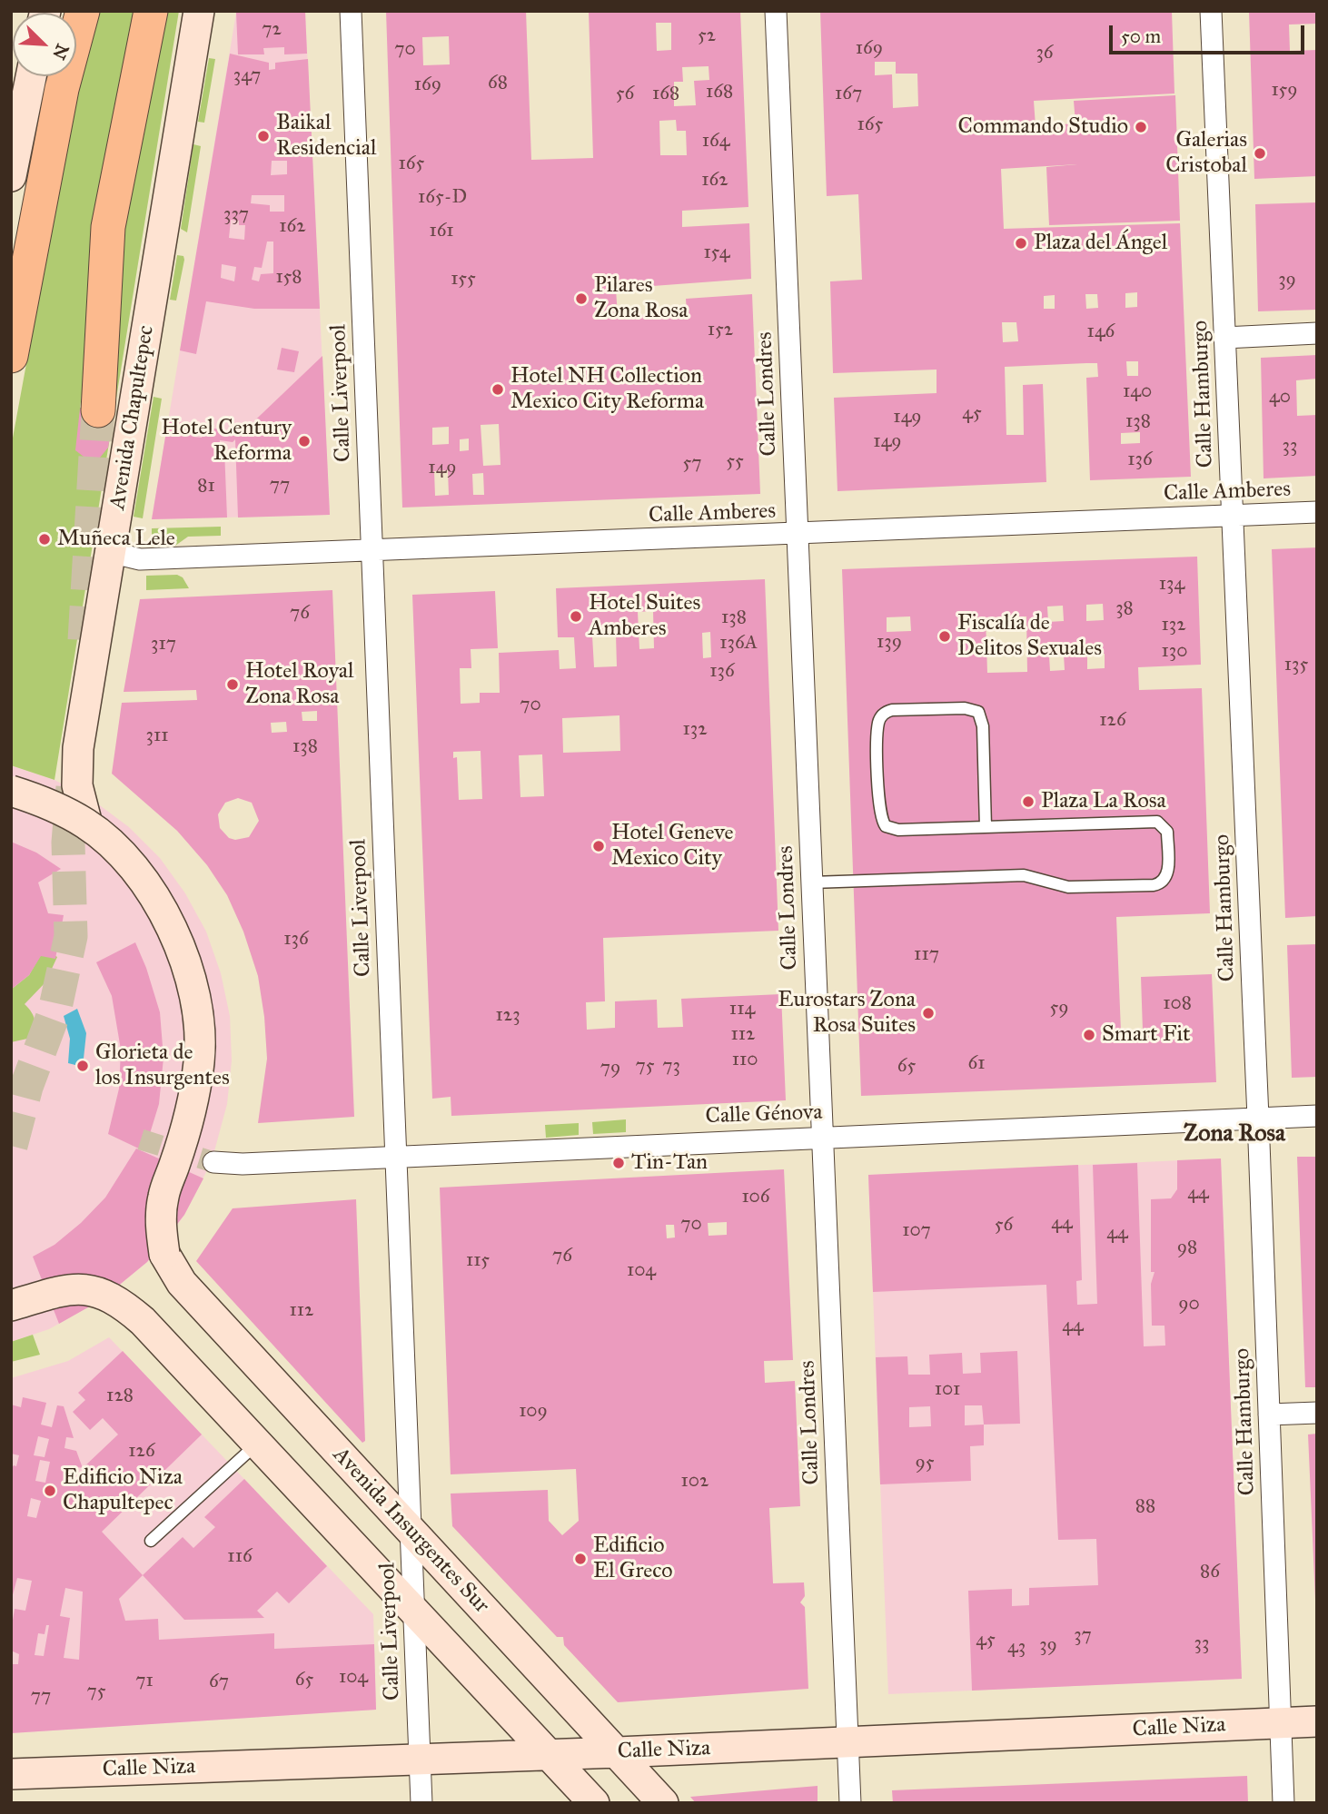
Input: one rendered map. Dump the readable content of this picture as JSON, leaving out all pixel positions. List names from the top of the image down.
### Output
{
  "streets": {
    "main road": ["Avenida Chapultepec", "Avenida Insurgentes Sur", "Calle Niza"],
    "street": [
      "Calle Liverpool",
      "Calle Londres",
      "Calle Hamburgo",
      "Calle Amberes",
      "Calle Génova"
    ]
  },
  "crossings": [
    ["Calle Liverpool", "Calle Amberes"],
    ["Calle Liverpool", "Calle Génova"],
    ["Calle Liverpool", "Avenida Insurgentes Sur"],
    ["Calle Liverpool", "Calle Niza"],
    ["Calle Londres", "Calle Amberes"],
    ["Calle Londres", "Calle Génova"],
    ["Calle Londres", "Calle Niza"],
    ["Calle Hamburgo", "Calle Amberes"],
    ["Calle Hamburgo", "Calle Génova"],
    ["Calle Hamburgo", "Calle Niza"],
    ["Avenida Chapultepec", "Calle Amberes"],
    ["Avenida Chapultepec", "Avenida Insurgentes Sur"],
    ["Avenida Insurgentes Sur", "Calle Niza"]
  ],
  "districts": ["Zona Rosa"],
  "places": [
    "Commando Studio",
    "Baikal Residencial",
    "Galerias Cristobal",
    "Plaza del Ángel",
    "Pilares Zona Rosa",
    "Hotel NH Collection Mexico City Reforma",
    "Hotel Century Reforma",
    "Muñeca Lele",
    "Hotel Suites Amberes",
    "Fiscalía de Delitos Sexuales",
    "Hotel Royal Zona Rosa",
    "Plaza La Rosa",
    "Hotel Geneve Mexico City",
    "Eurostars Zona Rosa Suites",
    "Smart Fit",
    "Glorieta de los Insurgentes",
    "Tin-Tan",
    "Edificio Niza Chapultepec",
    "Edificio El Greco"
  ],
  "house_numbers": [
    "72",
    "52",
    "169",
    "70",
    "36",
    "347",
    "68",
    "169",
    "159",
    "168",
    "56",
    "168",
    "167",
    "165",
    "164",
    "165",
    "162",
    "165-D",
    "337",
    "162",
    "161",
    "154",
    "158",
    "155",
    "39",
    "152",
    "146",
    "140",
    "40",
    "45",
    "149",
    "138",
    "149",
    "33",
    "136",
    "55",
    "57",
    "149",
    "77",
    "81",
    "134",
    "38",
    "76",
    "138",
    "132",
    "139",
    "136A",
    "317",
    "130",
    "135",
    "136",
    "70",
    "126",
    "132",
    "311",
    "138",
    "136",
    "117",
    "108",
    "59",
    "114",
    "123",
    "112",
    "110",
    "61",
    "75",
    "73",
    "65",
    "79",
    "44",
    "106",
    "44",
    "70",
    "56",
    "107",
    "44",
    "98",
    "76",
    "115",
    "104",
    "90",
    "112",
    "44",
    "101",
    "128",
    "109",
    "126",
    "95",
    "102",
    "88",
    "116",
    "86",
    "37",
    "45",
    "33",
    "39",
    "43",
    "104",
    "65",
    "71",
    "67",
    "75",
    "77"
  ],
  "scale_bar": "50 m",
  "north": "bottom right"
}
